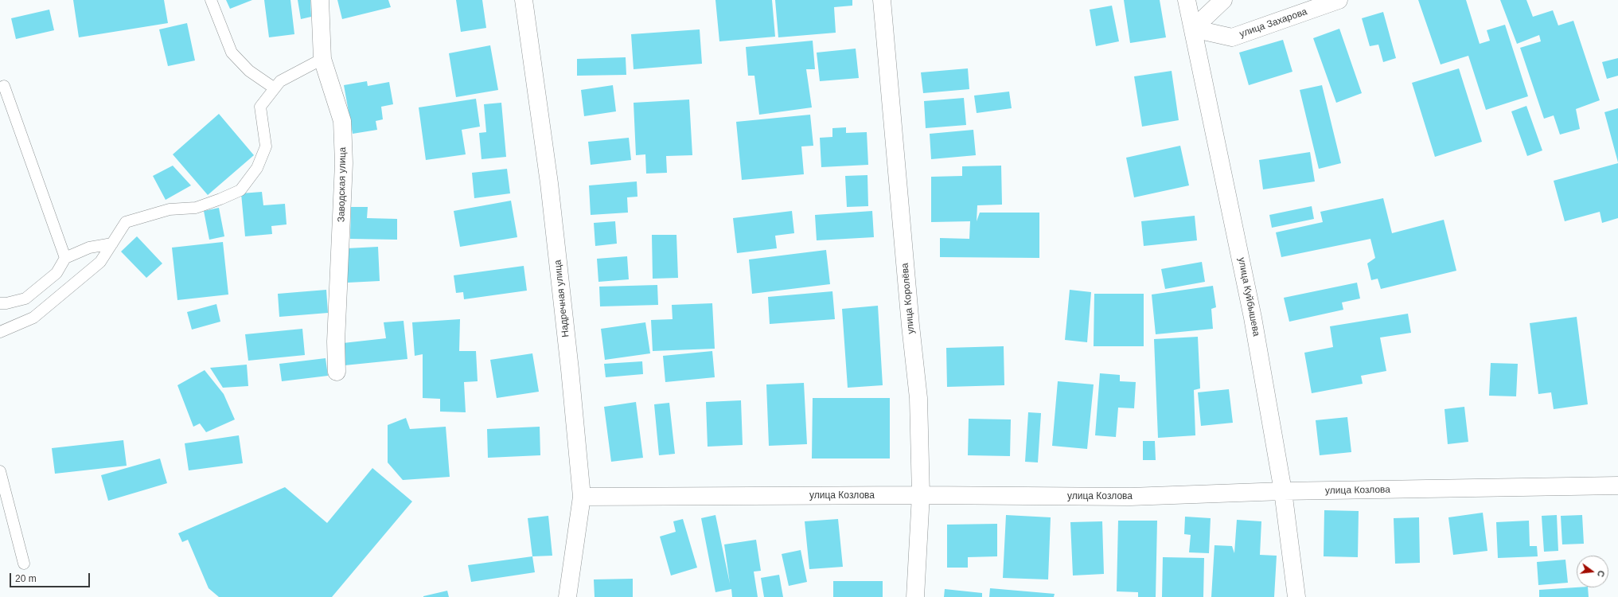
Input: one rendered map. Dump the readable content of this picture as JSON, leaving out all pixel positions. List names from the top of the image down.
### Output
{
  "streets": {
    "street": [
      "улица Захарова",
      "Заводская улица",
      "улица Куйбышева",
      "Надречная улица",
      "улица Королёва",
      "улица Козлова"
    ]
  },
  "crossings": [
    ["улица Захарова", "улица Куйбышева"],
    ["улица Куйбышева", "улица Козлова"],
    ["Надречная улица", "улица Козлова"],
    ["улица Королёва", "улица Козлова"]
  ],
  "scale_bar": "20 m",
  "north": "right"
}
